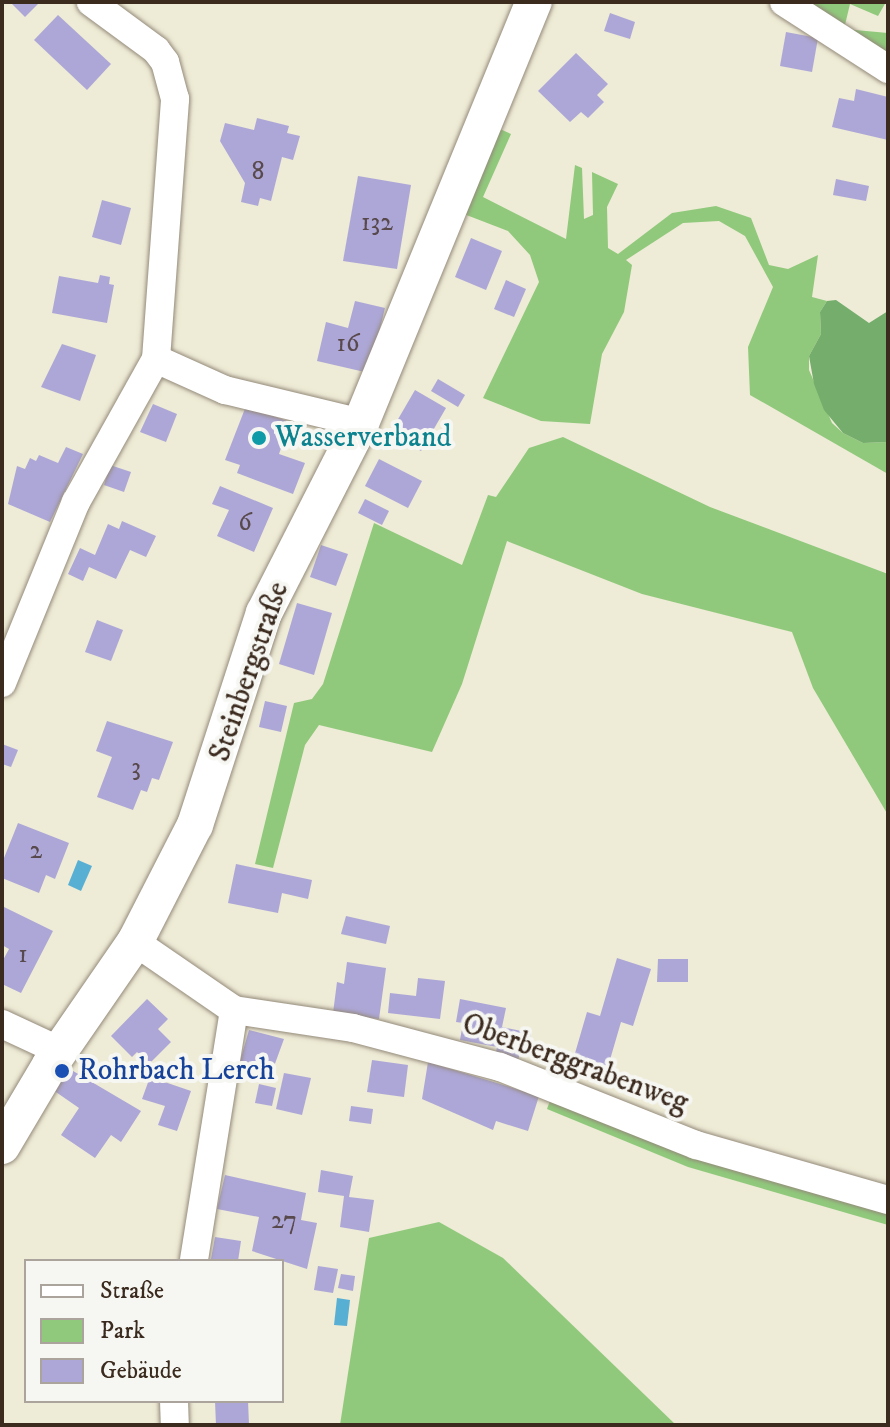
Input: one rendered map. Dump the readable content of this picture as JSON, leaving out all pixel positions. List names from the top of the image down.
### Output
{
  "streets": {
    "main road": ["Steinbergstraße"],
    "street": ["Oberberggrabenweg"]
  },
  "places": ["Wasserverband", "Rohrbach Lerch"],
  "house_numbers": [
    "8",
    "132",
    "16",
    "6",
    "3",
    "2",
    "1",
    "27"
  ],
  "legend": ["Straße", "Park", "Gebäude"]
}
